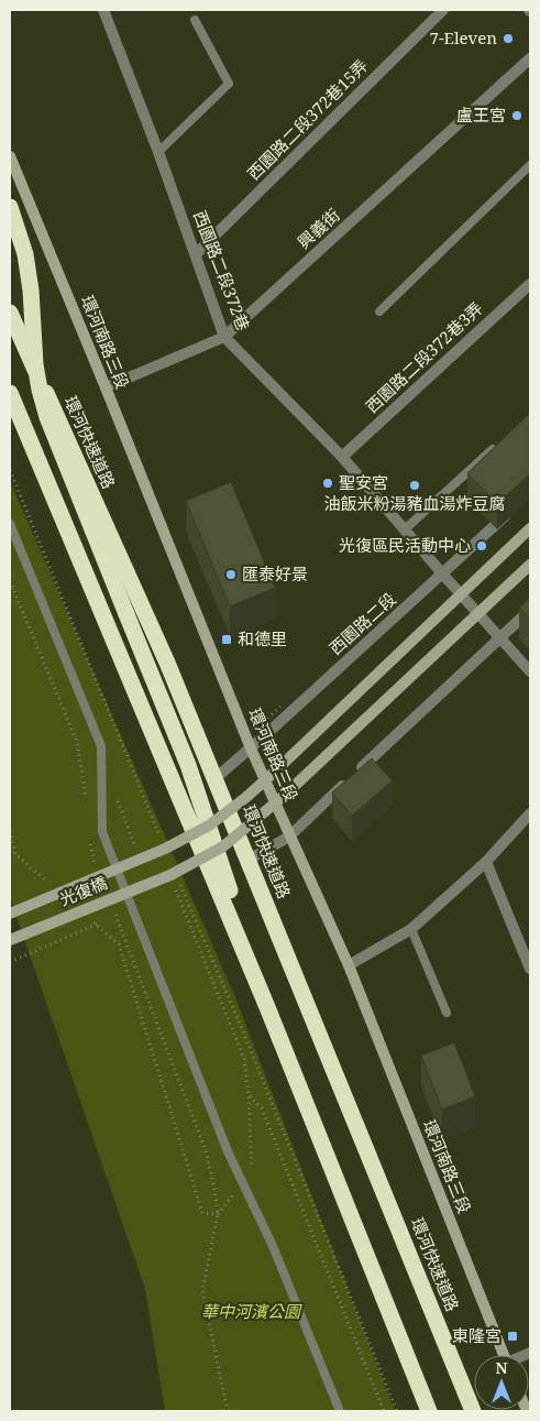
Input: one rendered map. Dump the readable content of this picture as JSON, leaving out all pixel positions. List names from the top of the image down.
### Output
{
  "streets": {
    "highway": ["環河快速道路"],
    "street": [
      "西園路二段372巷15弄",
      "興義街",
      "西園路二段372巷",
      "環河南路三段",
      "西園路二段372巷3弄",
      "西園路二段",
      "光復橋"
    ]
  },
  "crossings": [
    ["西園路二段372巷15弄", "西園路二段372巷"],
    ["興義街", "西園路二段372巷"],
    ["興義街", "環河南路三段"],
    ["西園路二段372巷", "西園路二段372巷3弄"],
    ["西園路二段372巷", "西園路二段"],
    ["環河南路三段", "西園路二段"],
    ["環河快速道路", "西園路二段"]
  ],
  "parks": ["華中河濱公園"],
  "places": {
    "other": [
      "7-Eleven",
      "盧王宮",
      "聖安宮",
      "油飯米粉湯豬血湯炸豆腐",
      "光復區民活動中心",
      "匯泰好景"
    ],
    "transit": ["和德里", "東隆宮"]
  },
  "north": "top"
}
